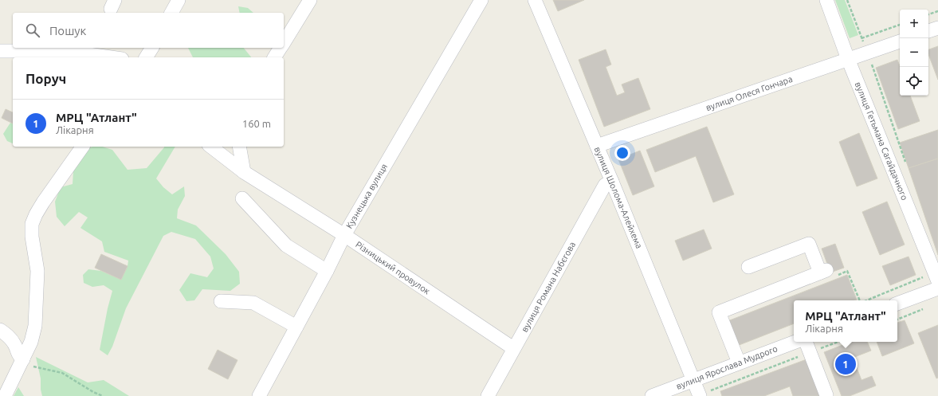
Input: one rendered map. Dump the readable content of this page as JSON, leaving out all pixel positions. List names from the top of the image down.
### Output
{
  "streets": {
    "street": [
      "вулиця Олеся Гончара",
      "вулиця Гетьмана Сагайдачного",
      "Кузнецька вулиця",
      "вулиця Шолома-Алейхема",
      "Різницький провулок",
      "вулиця Романа Набєгова",
      "вулиця Ярослава Мудрого"
    ]
  },
  "crossings": [
    ["вулиця Олеся Гончара", "вулиця Гетьмана Сагайдачного"],
    ["вулиця Олеся Гончара", "вулиця Шолома-Алейхема"],
    ["Кузнецька вулиця", "Різницький провулок"],
    ["вулиця Шолома-Алейхема", "вулиця Романа Набєгова"],
    ["вулиця Шолома-Алейхема", "вулиця Ярослава Мудрого"],
    ["Різницький провулок", "вулиця Романа Набєгова"]
  ],
  "page": {
    "map_buttons": ["+", "−"],
    "search": "Пошук",
    "heading": "Поруч",
    "list": [
      {
        "mark": "1",
        "name": "МРЦ \"Атлант\"",
        "note": "Лікарня",
        "value": "160 m"
      }
    ],
    "popup": ["МРЦ \"Атлант\"", "Лікарня"],
    "pins": "1"
  }
}
